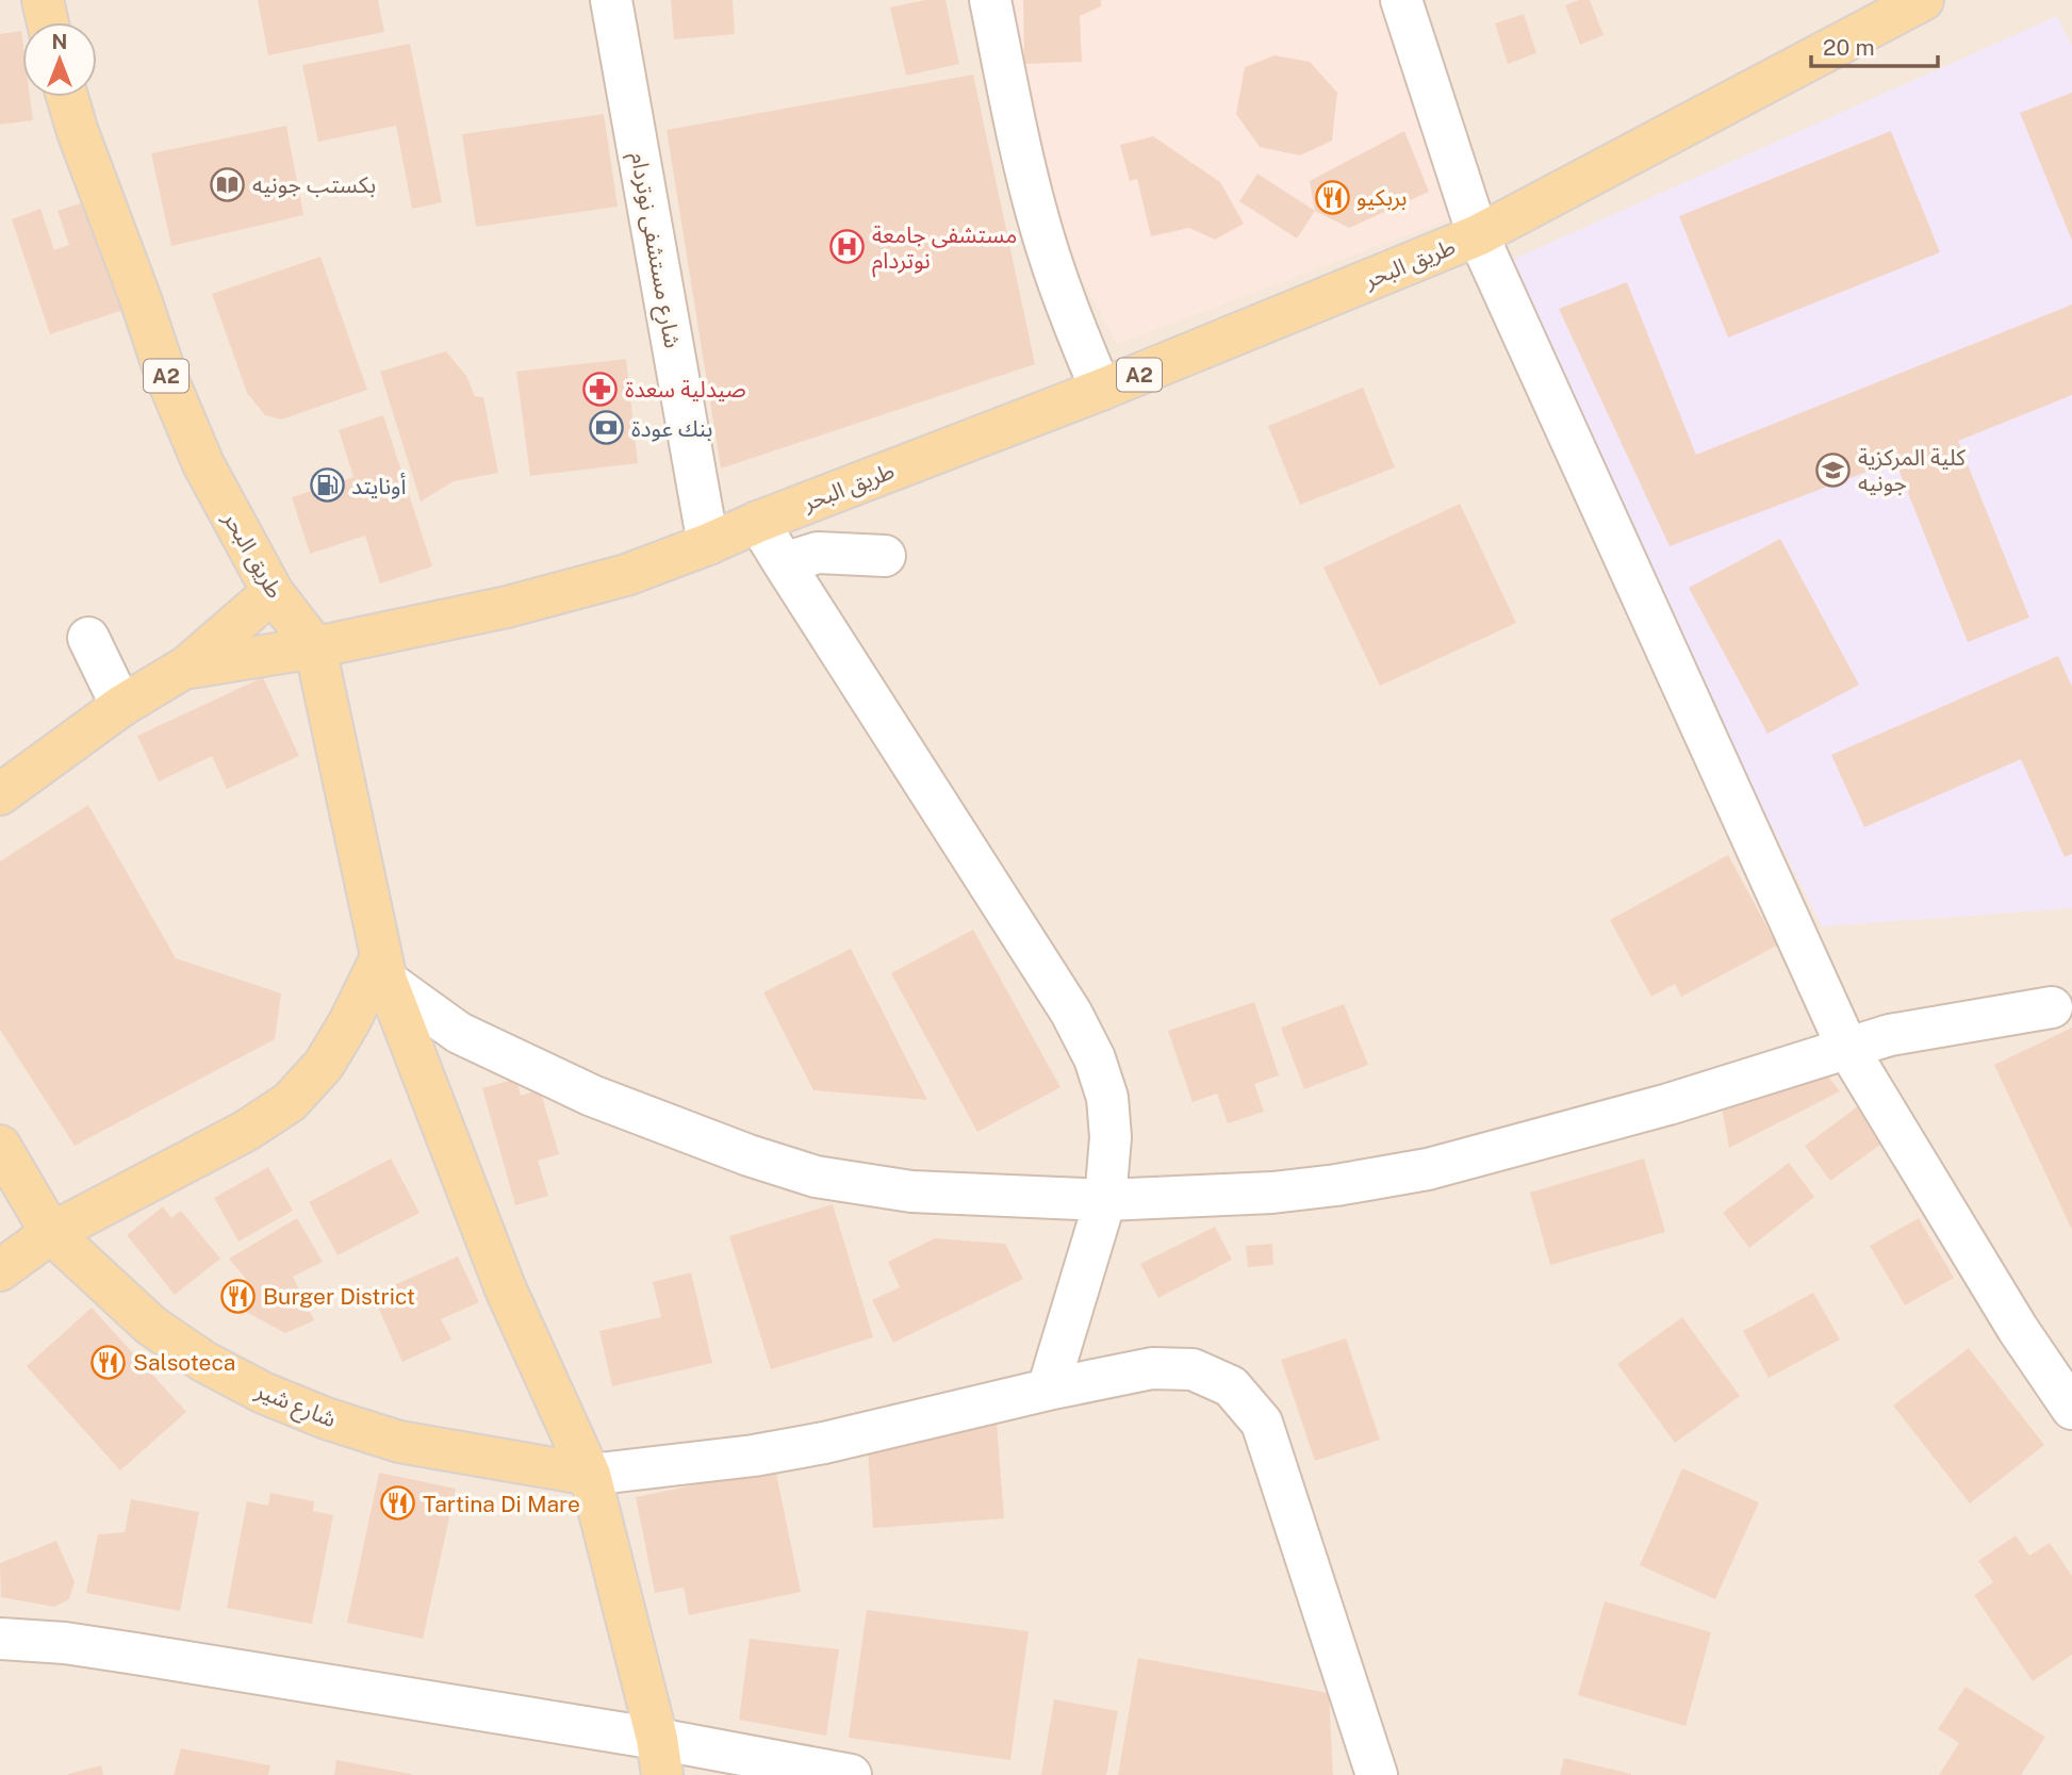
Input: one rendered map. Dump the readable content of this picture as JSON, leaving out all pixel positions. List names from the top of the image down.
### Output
{
  "streets": {
    "main road": ["طريق البحر", "A2", "شارع شير"],
    "street": ["شارع مستشفى نوتردام"]
  },
  "crossings": [
    ["شارع مستشفى نوتردام", "طريق البحر"]
  ],
  "places": {
    "library": ["بكستب جونيه"],
    "restaurant": [
      "بربكيو",
      "Burger District",
      "Salsoteca",
      "Tartina Di Mare"
    ],
    "hospital": ["مستشفى جامعة نوتردام"],
    "pharmacy": ["صيدلية سعدة"],
    "bank": ["بنك عودة"],
    "school or university": ["كلية المركزية جونيه"],
    "fuel station": ["أونايتد"]
  },
  "scale_bar": "20 m",
  "north": "top"
}
